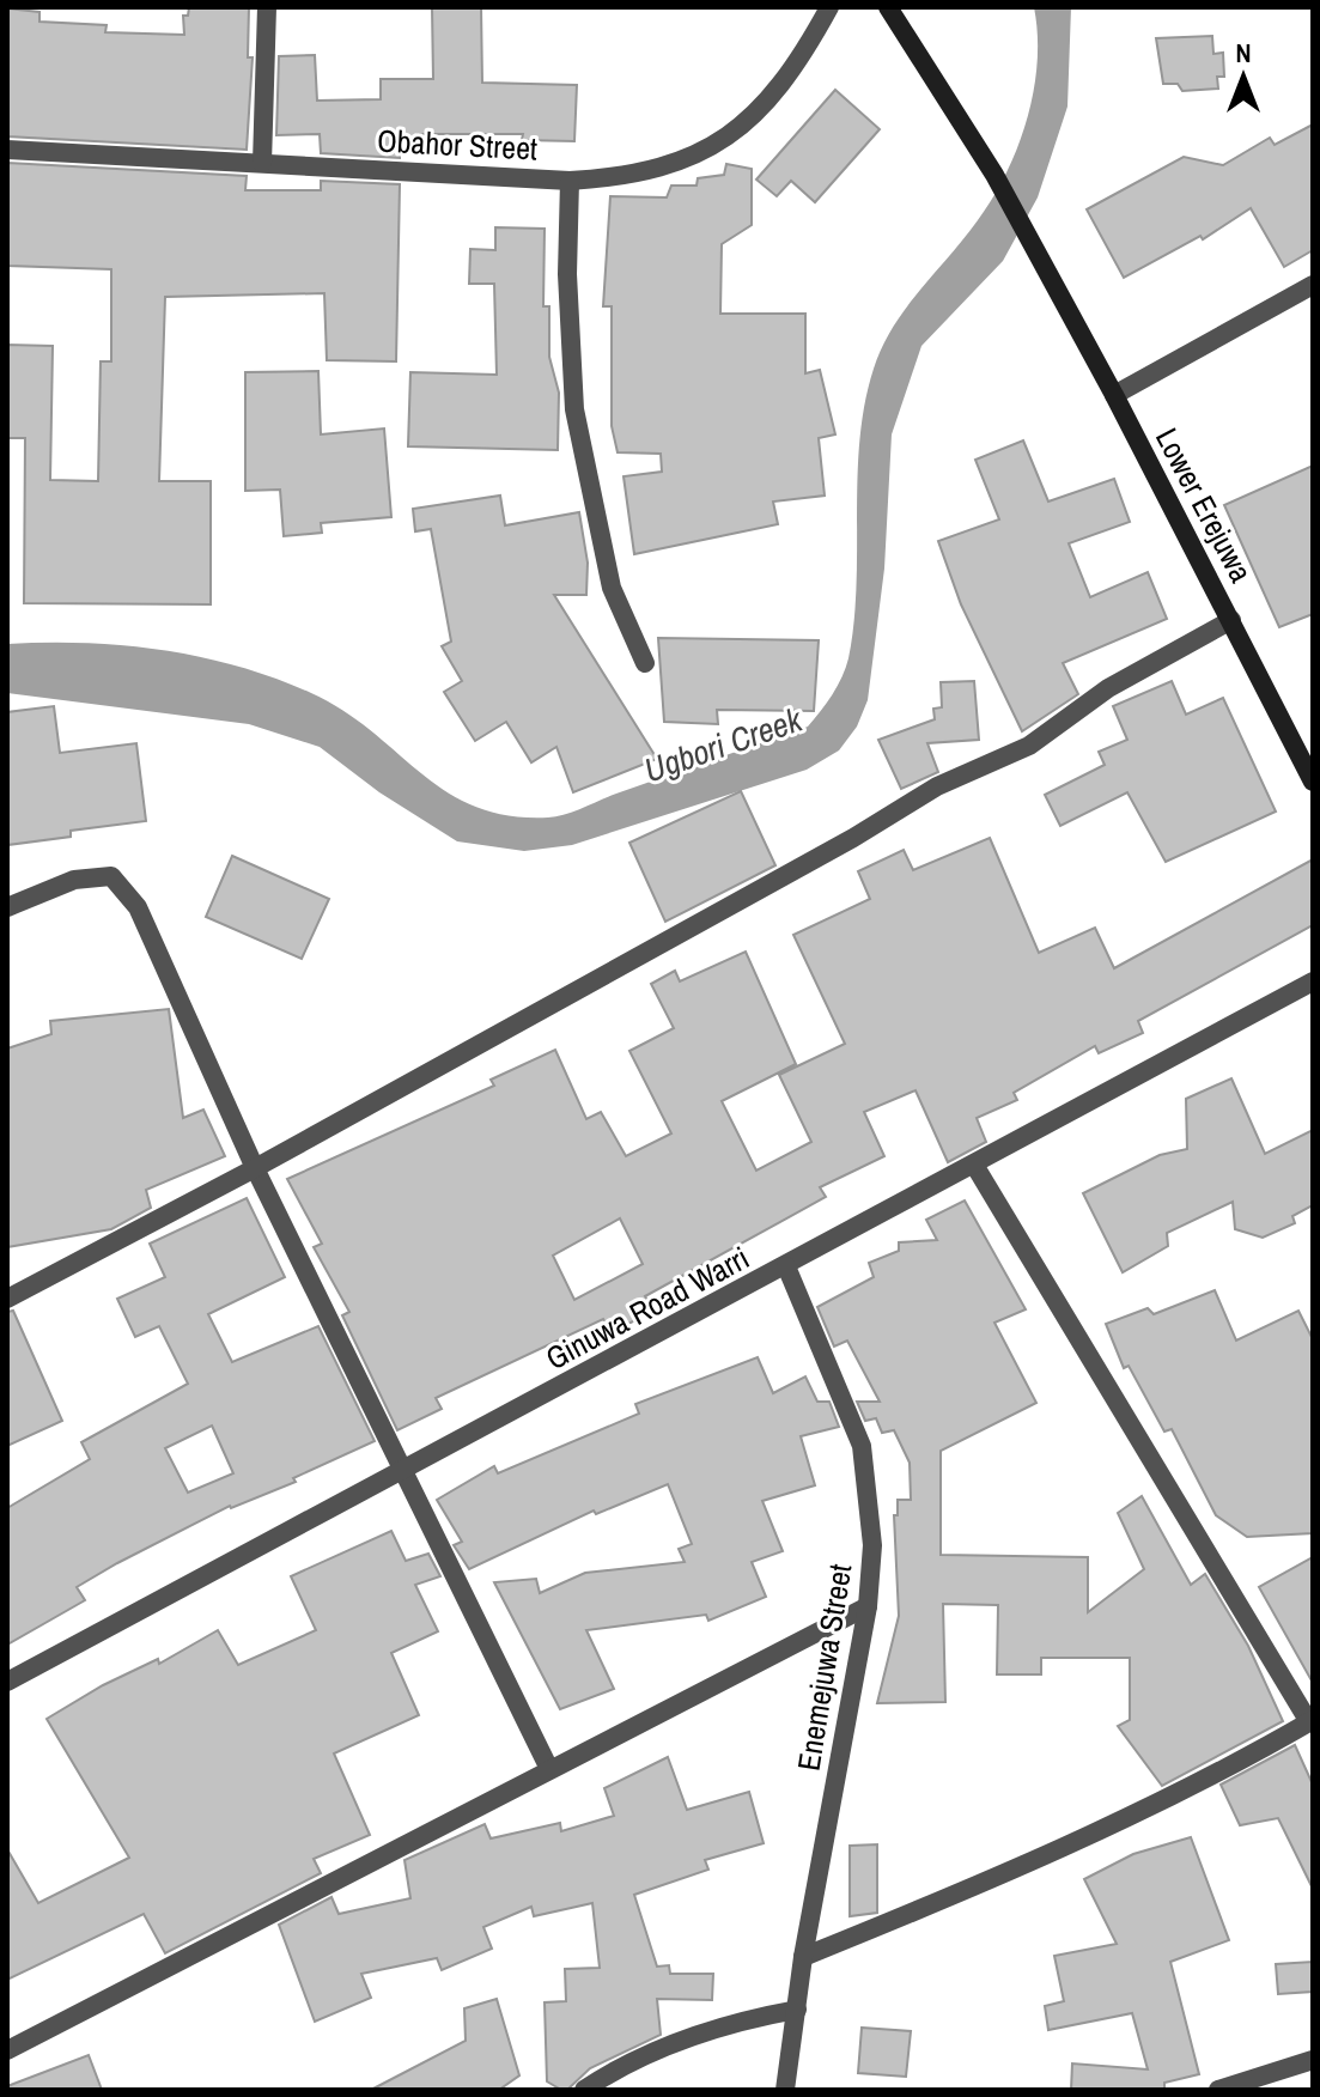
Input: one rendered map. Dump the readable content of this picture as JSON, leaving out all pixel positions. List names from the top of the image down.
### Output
{
  "streets": {
    "street": [
      "Obahor Street",
      "Lower Erejuwa",
      "Ginuwa Road Warri",
      "Enemejuwa Street"
    ]
  },
  "crossings": [
    ["Ginuwa Road Warri", "Enemejuwa Street"]
  ],
  "water": ["Ugbori Creek"],
  "north": "top"
}
